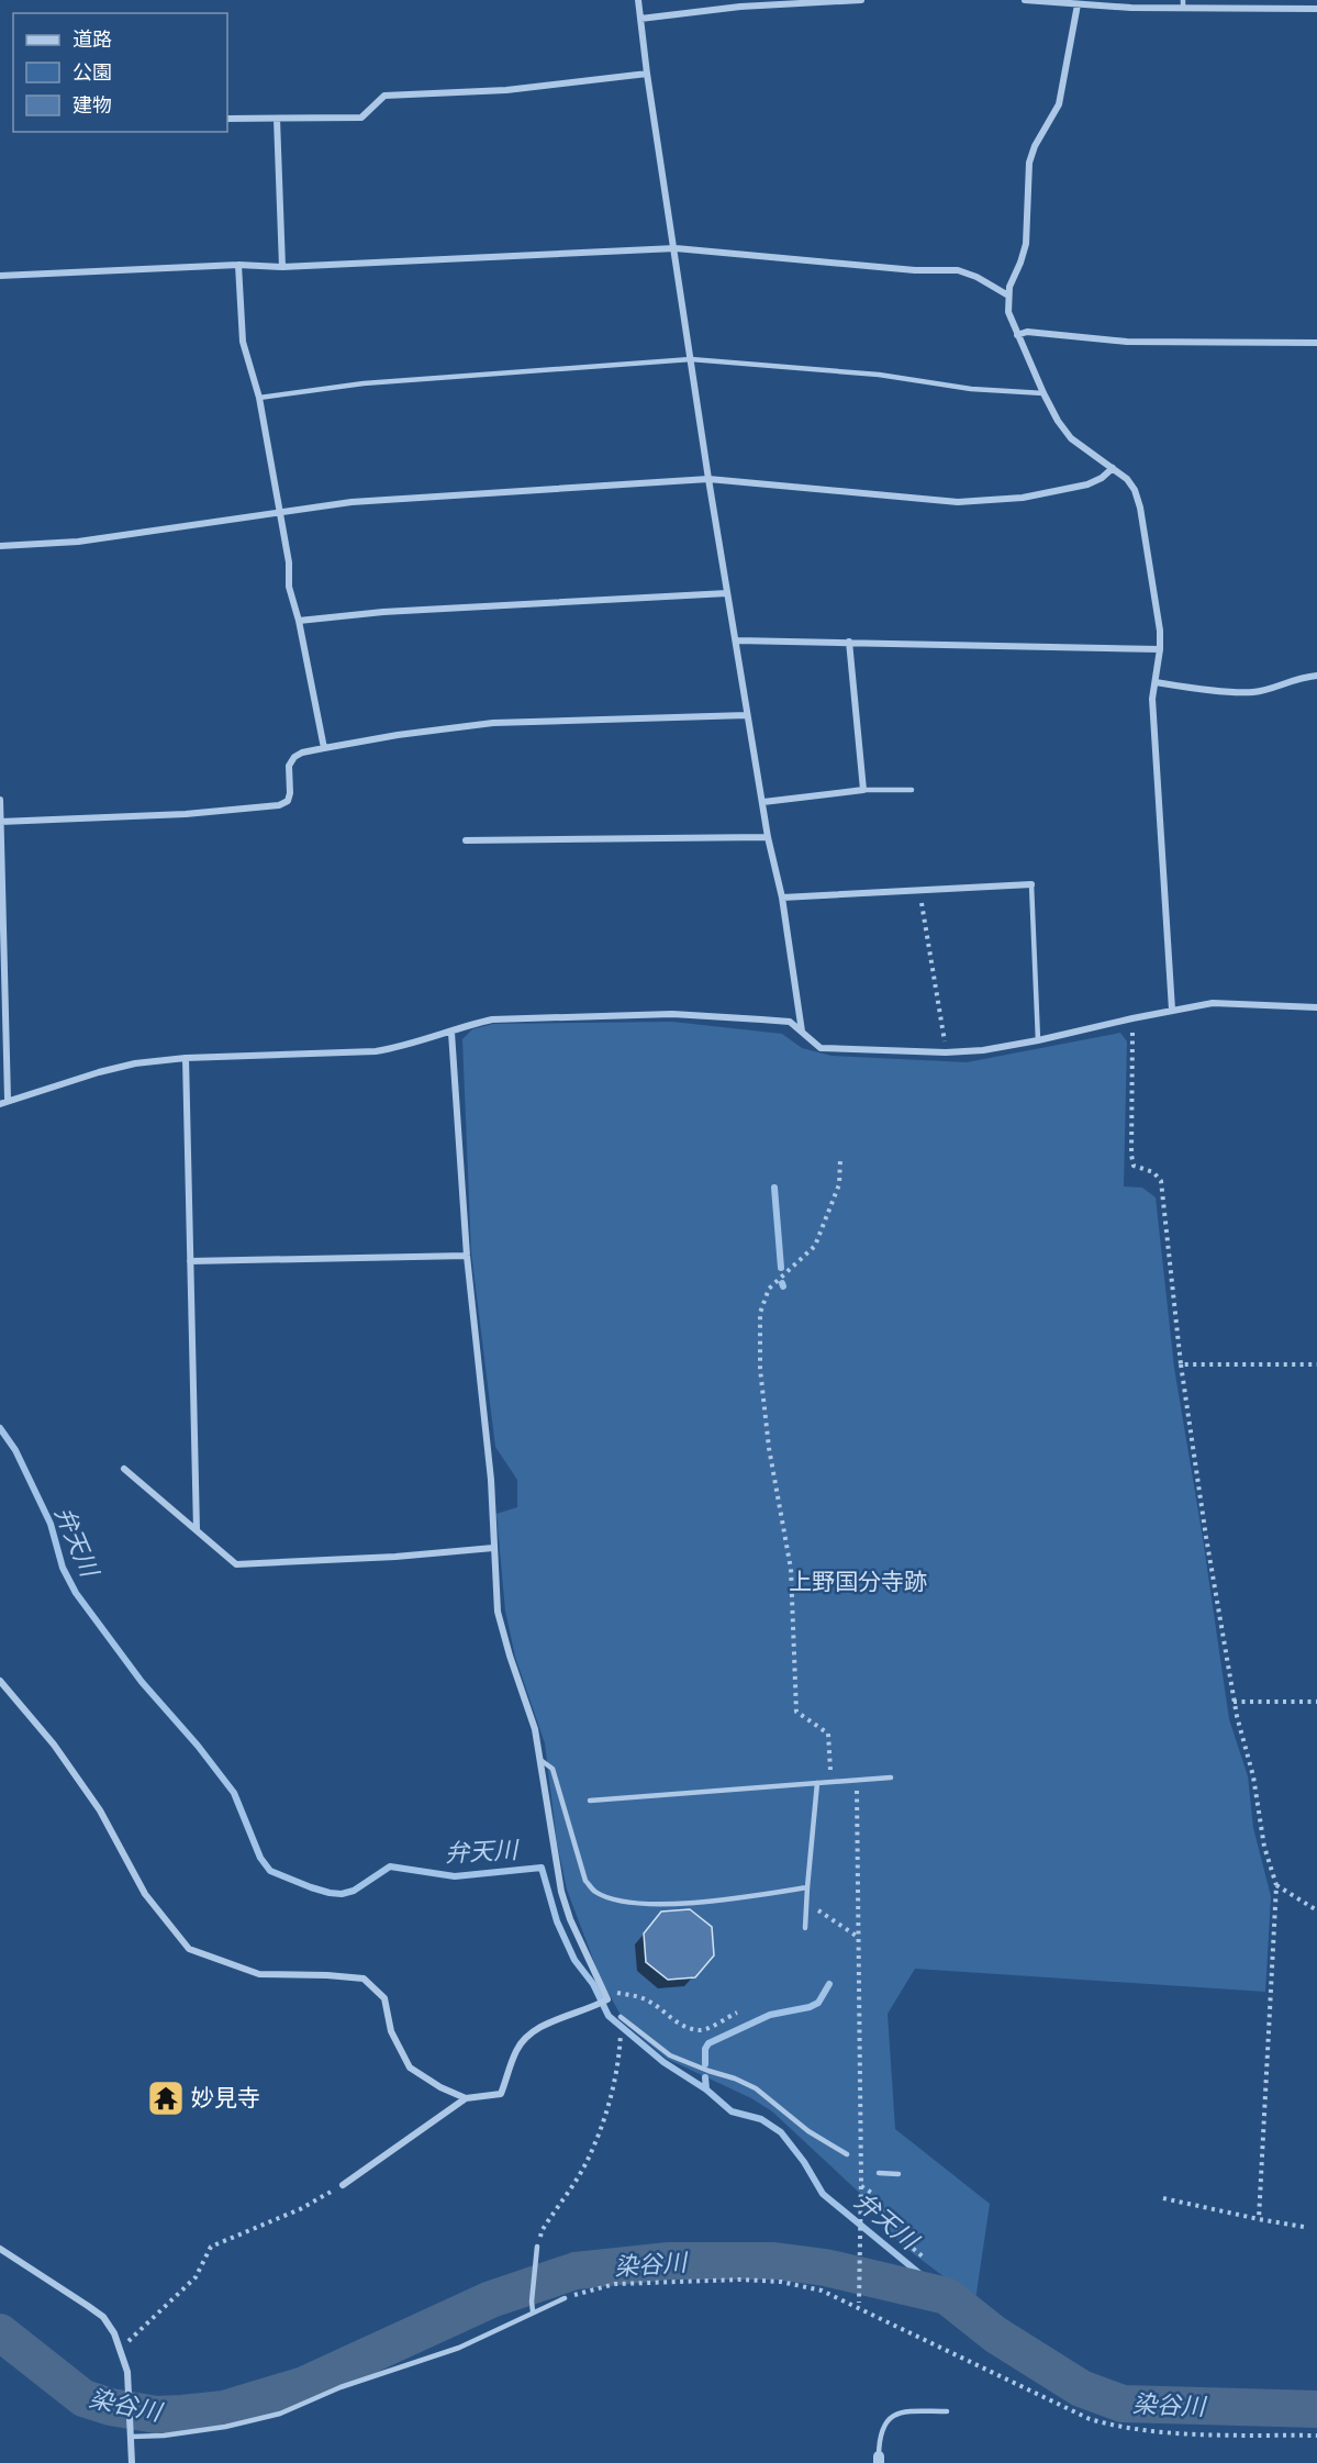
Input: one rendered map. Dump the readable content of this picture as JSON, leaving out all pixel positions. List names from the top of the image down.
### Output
{
  "water": ["弁天川", "染谷川"],
  "parks": ["上野国分寺跡"],
  "places": {
    "temple": ["妙見寺"]
  },
  "legend": ["道路", "公園", "建物"]
}
